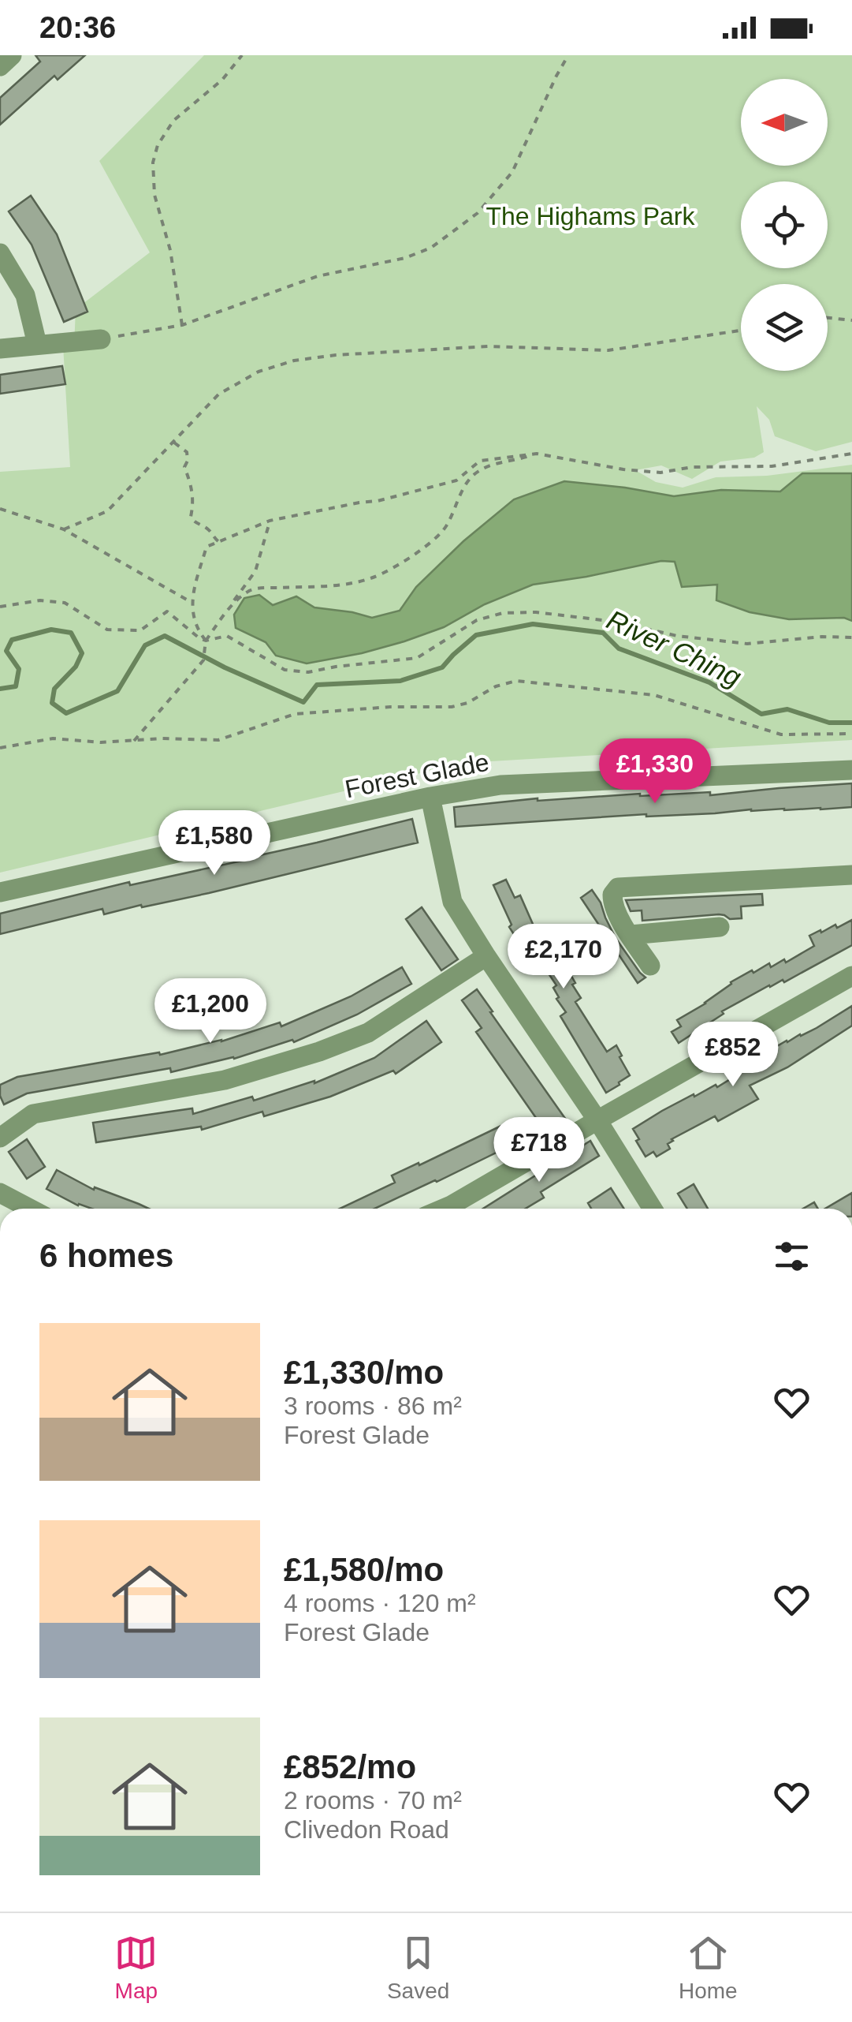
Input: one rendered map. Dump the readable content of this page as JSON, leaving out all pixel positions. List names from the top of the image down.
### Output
{
  "streets": {
    "street": ["Forest Glade"]
  },
  "water": ["River Ching"],
  "parks": ["The Highams Park"],
  "north": "left",
  "page": {
    "status": "20:36",
    "price": [
      "£1,330",
      "£1,580",
      "£2,170",
      "£1,200",
      "£852",
      "£718"
    ],
    "heading": "6 homes",
    "list": [
      {
        "name": "£1,330/mo",
        "note": "3 rooms · 86 m² · Forest Glade"
      },
      {
        "name": "£1,580/mo",
        "note": "4 rooms · 120 m² · Forest Glade"
      },
      {
        "name": "£852/mo",
        "note": "2 rooms · 70 m² · Clivedon Road"
      }
    ],
    "tabs": ["Map", "Saved", "Home"]
  }
}
